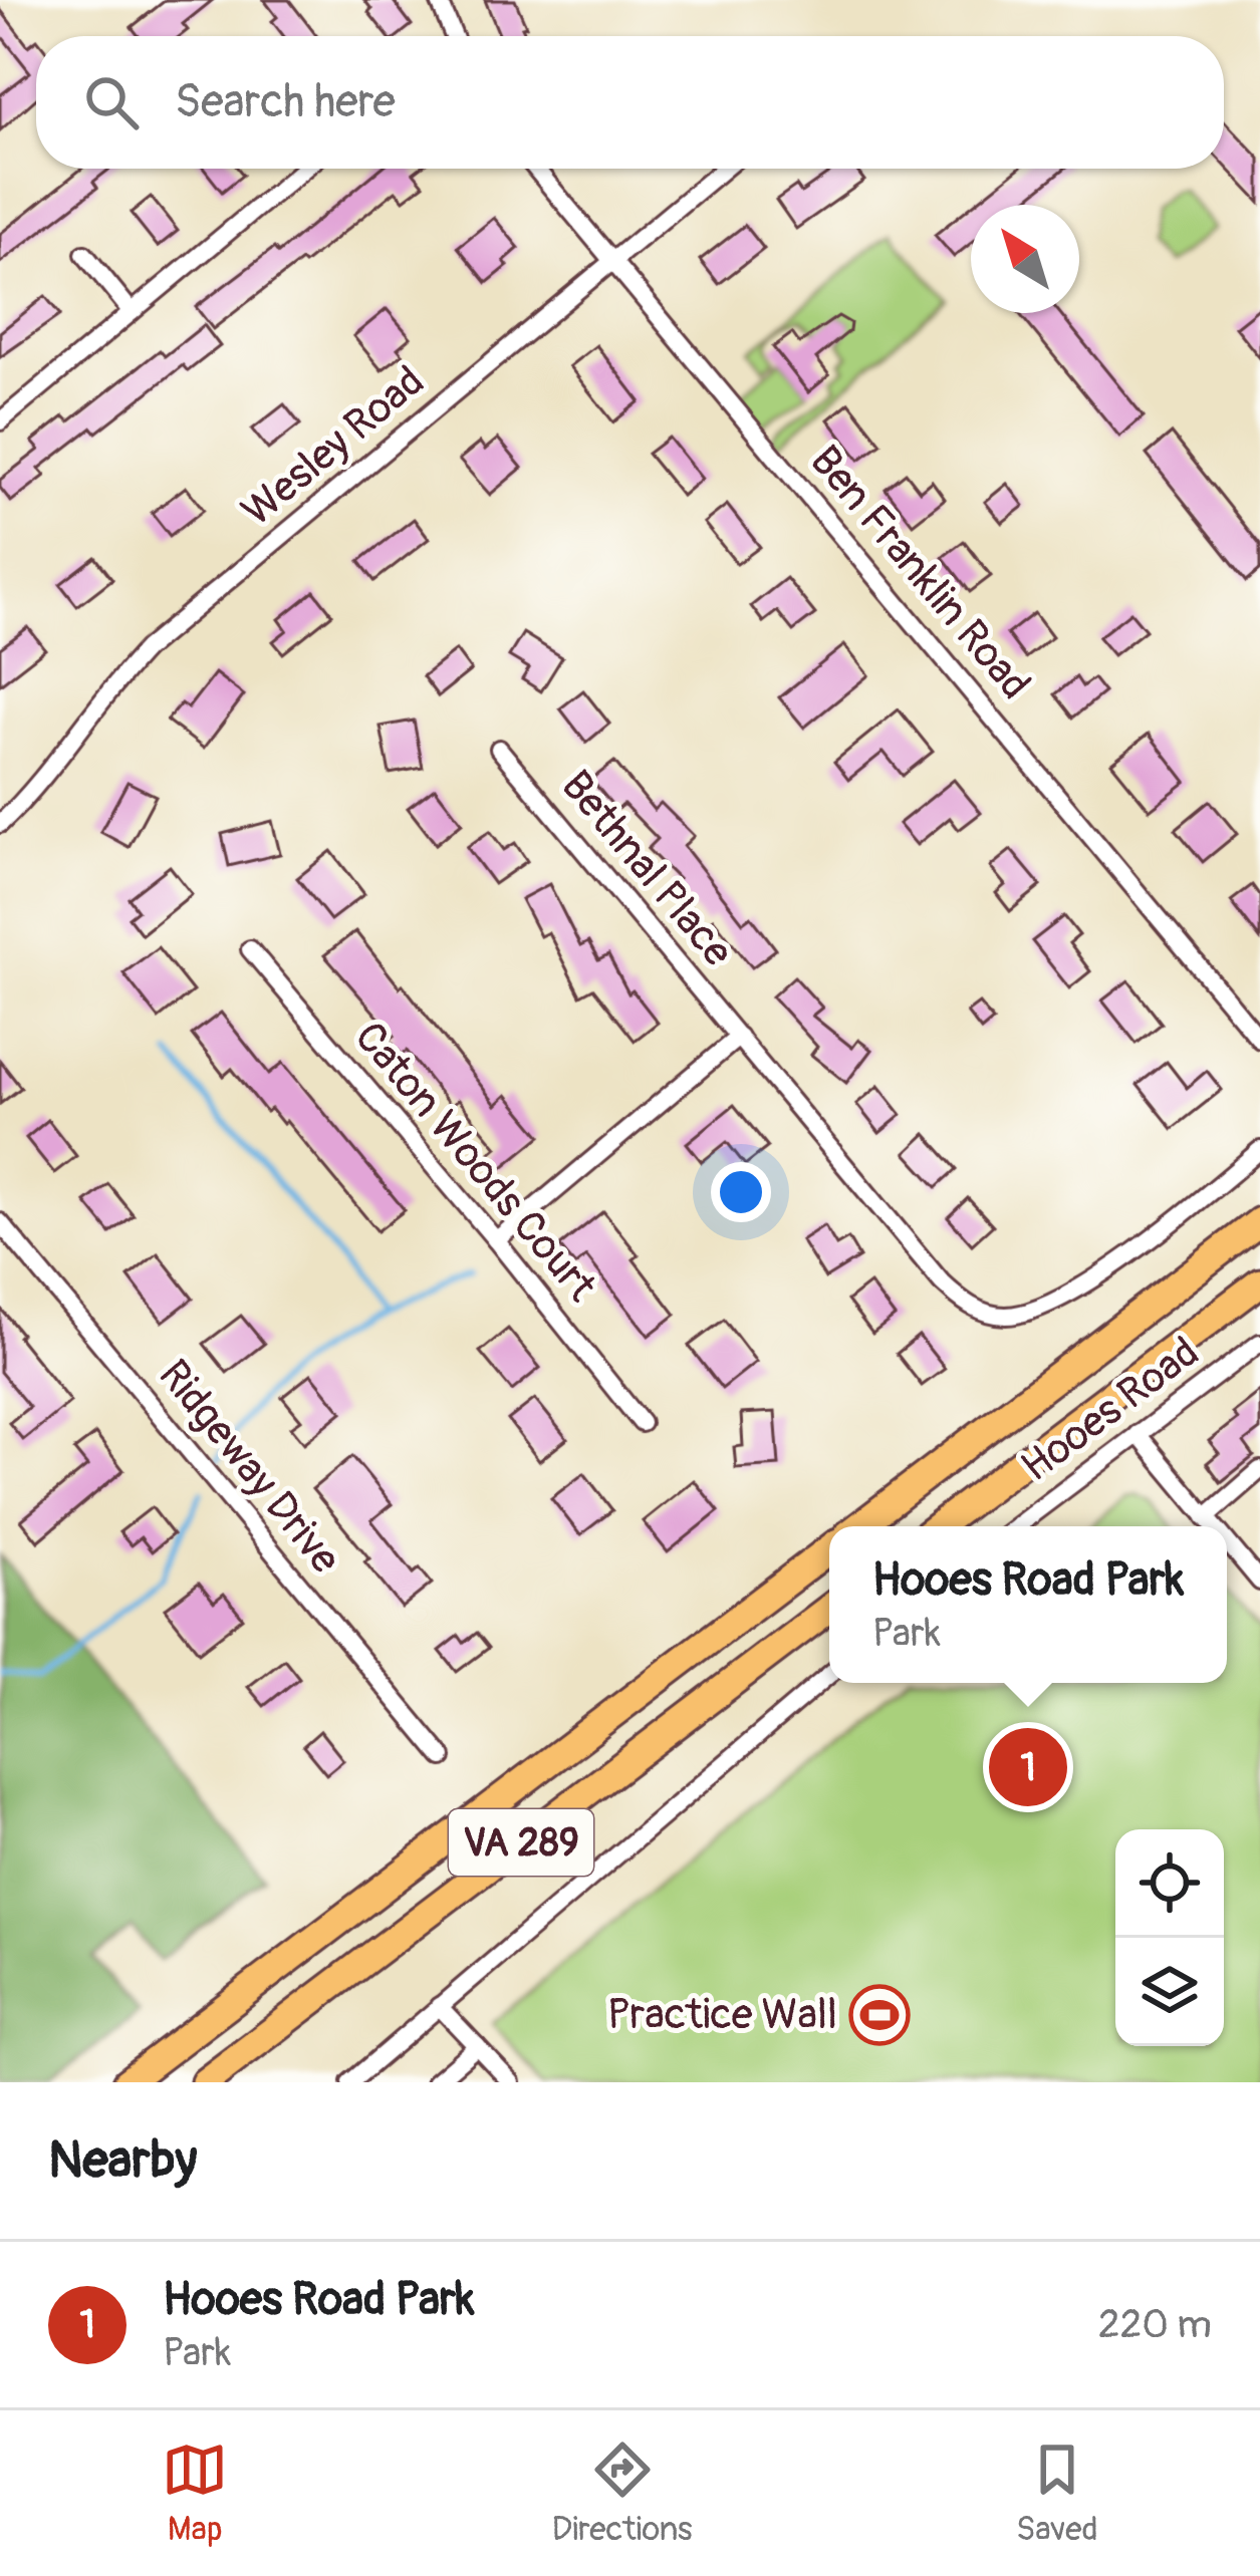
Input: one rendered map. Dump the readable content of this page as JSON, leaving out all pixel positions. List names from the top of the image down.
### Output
{
  "streets": {
    "main road": ["VA 289"],
    "street": [
      "Wesley Road",
      "Ben Franklin Road",
      "Bethnal Place",
      "Caton Woods Court",
      "Hooes Road",
      "Ridgeway Drive"
    ]
  },
  "crossings": [
    ["Wesley Road", "Ben Franklin Road"]
  ],
  "places": {
    "sports": ["Practice Wall"]
  },
  "north": "top left",
  "page": {
    "search": "Search here",
    "popup": ["Hooes Road Park", "Park"],
    "pins": "1",
    "heading": "Nearby",
    "list": [
      {
        "mark": "1",
        "name": "Hooes Road Park",
        "note": "Park",
        "value": "220 m"
      }
    ],
    "nav": ["Map", "Directions", "Saved"]
  }
}
